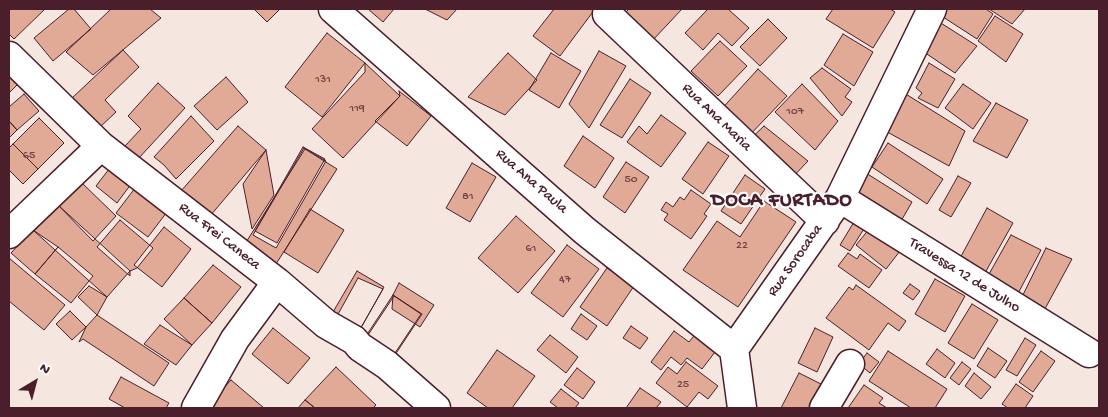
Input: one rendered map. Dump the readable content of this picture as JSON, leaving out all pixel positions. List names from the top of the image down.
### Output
{
  "streets": {
    "street": [
      "Rua Ana Maria",
      "Rua Ana Paula",
      "Rua Frei Caneca",
      "Rua Sorocaba",
      "Travessa 12 de Julho"
    ]
  },
  "crossings": [
    ["Rua Ana Maria", "Rua Sorocaba"],
    ["Rua Ana Paula", "Rua Sorocaba"],
    ["Rua Sorocaba", "Travessa 12 de Julho"]
  ],
  "districts": ["DOCA FURTADO"],
  "house_numbers": [
    "131",
    "119",
    "107",
    "65",
    "50",
    "81",
    "22",
    "61",
    "47",
    "25"
  ],
  "north": "top right"
}
